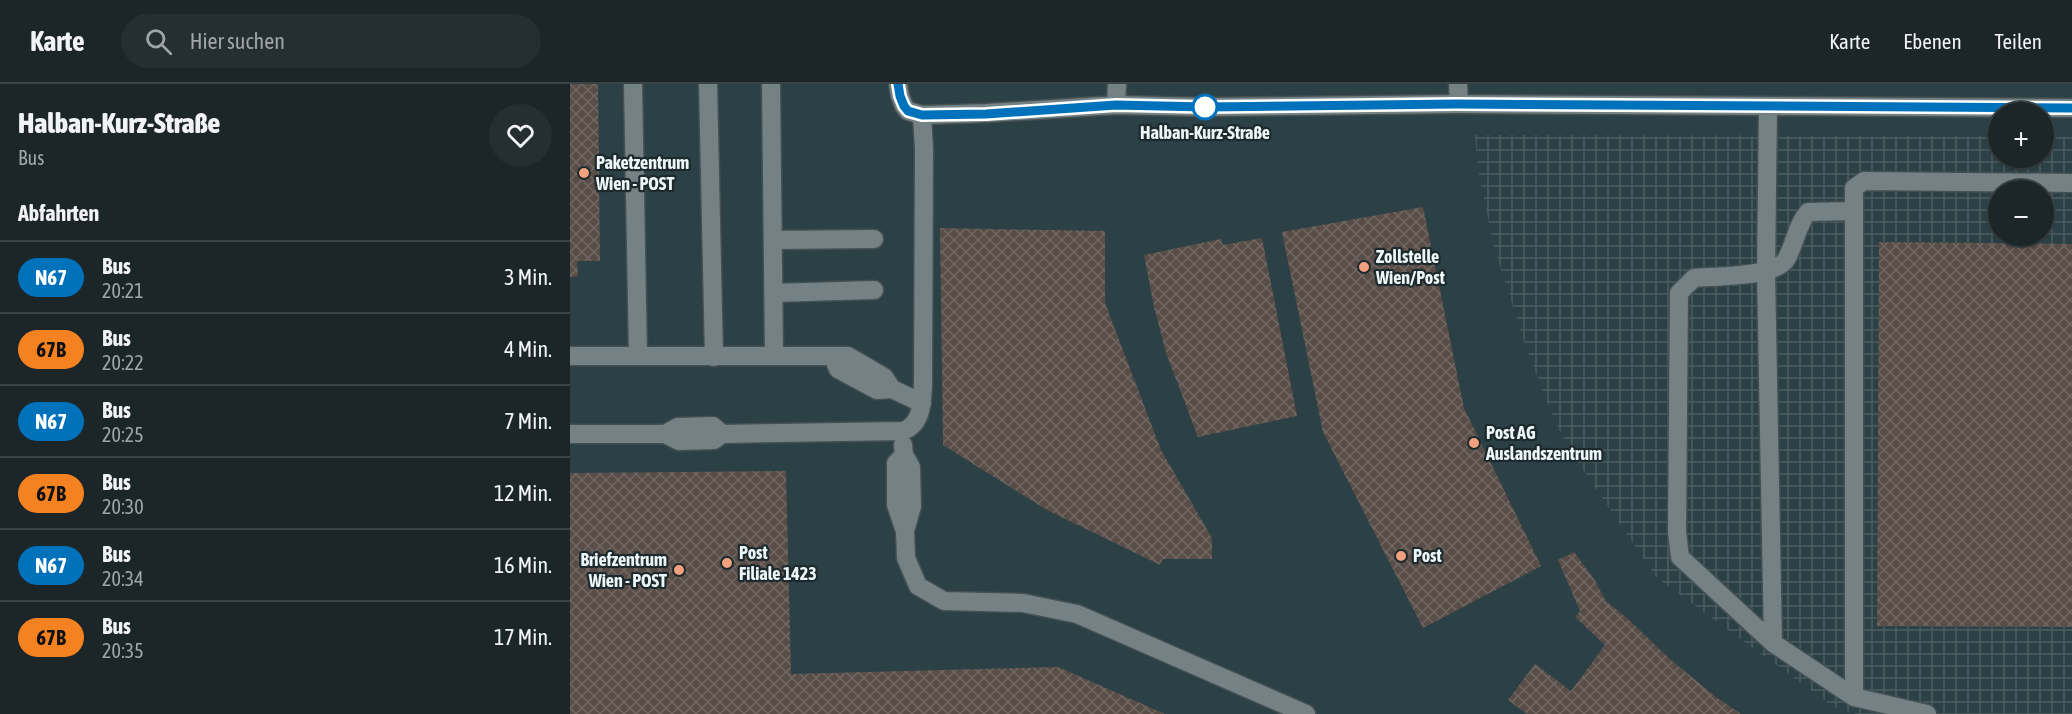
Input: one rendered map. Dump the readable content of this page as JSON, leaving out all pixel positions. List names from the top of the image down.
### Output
{
  "places": [
    "Halban-Kurz-Straße",
    "Paketzentrum Wien - POST",
    "Zollstelle Wien/Post",
    "Post AG Auslandszentrum",
    "Post",
    "Post Filiale 1423",
    "Briefzentrum Wien - POST"
  ],
  "lines": ["bus line N67"],
  "page": {
    "header": "Karte",
    "search": "Hier suchen",
    "nav": ["Karte", "Ebenen", "Teilen"],
    "heading": [
      ["Halban-Kurz-Straße", "Bus"],
      "Abfahrten"
    ],
    "map_buttons": ["+", "−"],
    "list": [
      {
        "mark": "N67",
        "name": "Bus",
        "note": "20:21",
        "value": "3 Min."
      },
      {
        "mark": "67B",
        "name": "Bus",
        "note": "20:22",
        "value": "4 Min."
      },
      {
        "mark": "N67",
        "name": "Bus",
        "note": "20:25",
        "value": "7 Min."
      },
      {
        "mark": "67B",
        "name": "Bus",
        "note": "20:30",
        "value": "12 Min."
      },
      {
        "mark": "N67",
        "name": "Bus",
        "note": "20:34",
        "value": "16 Min."
      },
      {
        "mark": "67B",
        "name": "Bus",
        "note": "20:35",
        "value": "17 Min."
      }
    ]
  }
}
